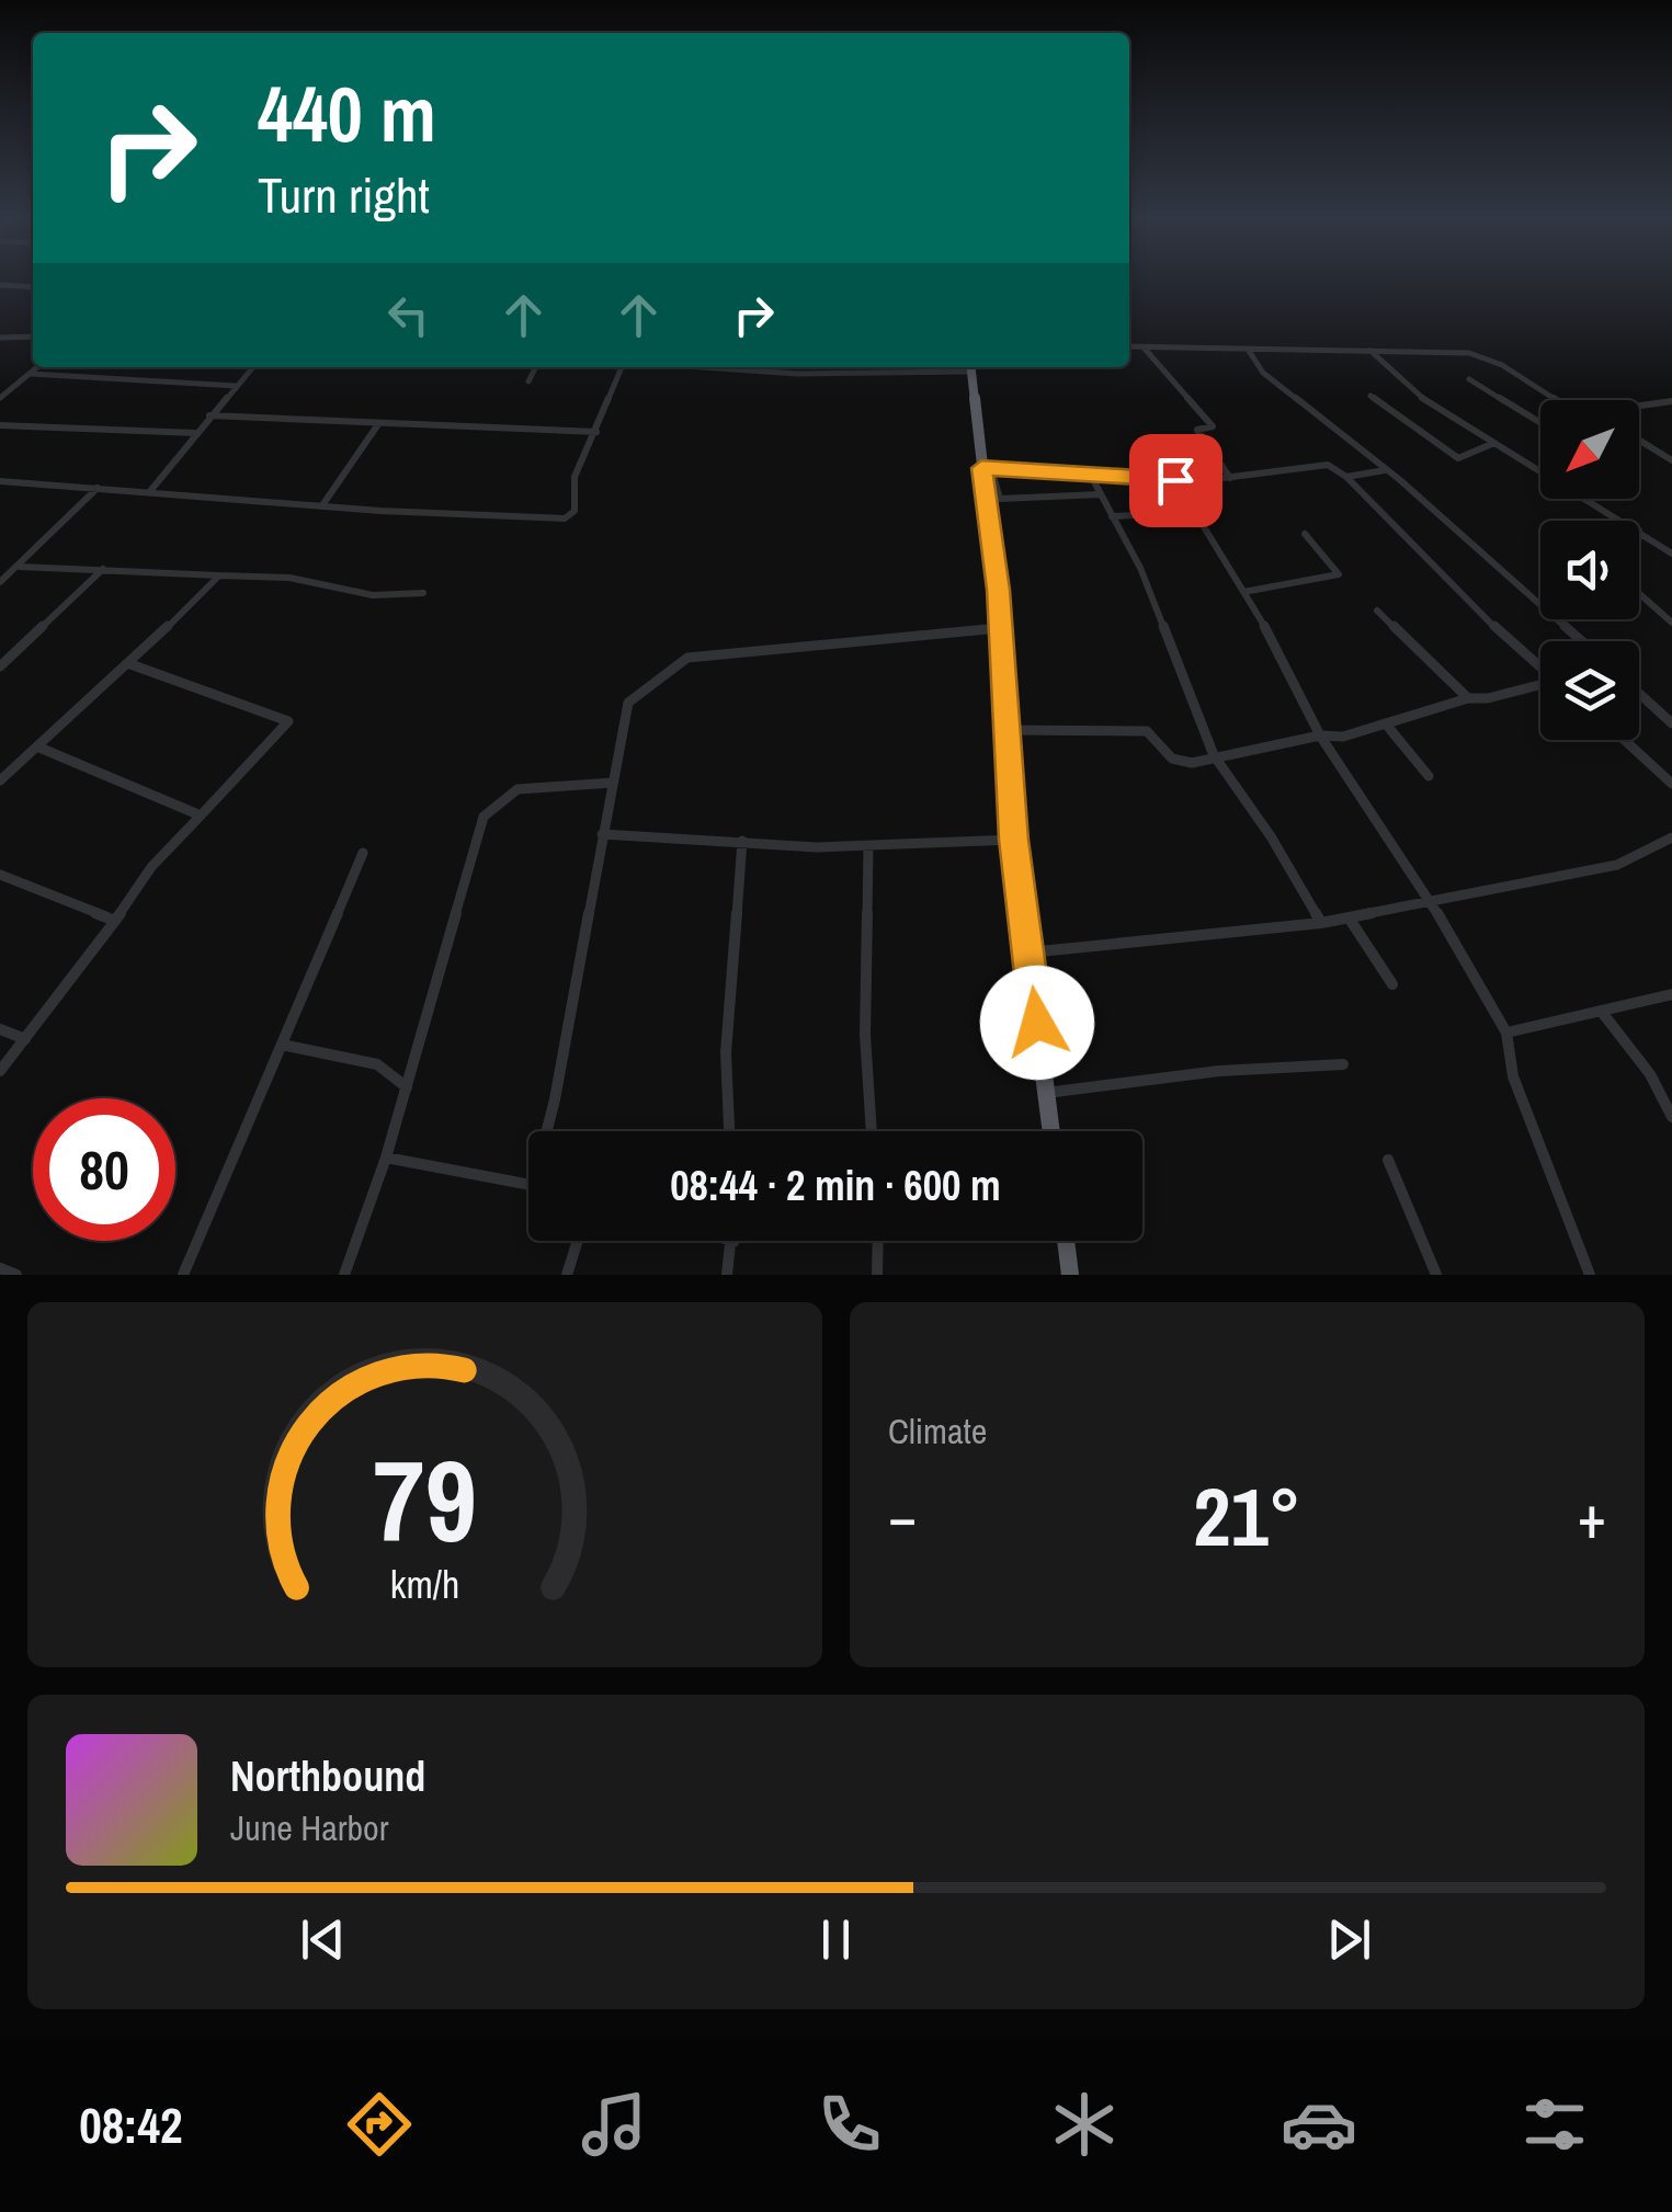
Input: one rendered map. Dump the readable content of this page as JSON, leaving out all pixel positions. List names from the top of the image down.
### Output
{
  "north": "bottom left",
  "page": {
    "turn": ["440 m", "Turn right"],
    "limit": "80",
    "trip": "08:44 · 2 min · 600 m",
    "tile": "Climate",
    "heat": ["−", "21°", "+"],
    "song": ["Northbound", "June Harbor"],
    "tabs": "08:42",
    "gauge": ["79", "km/h"]
  }
}
